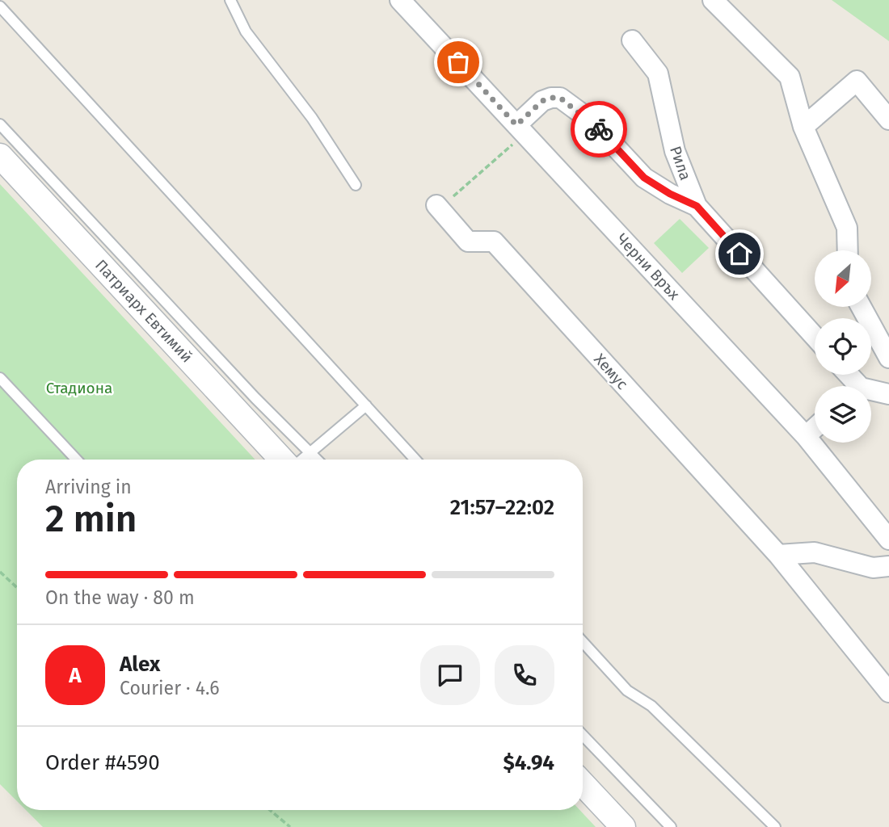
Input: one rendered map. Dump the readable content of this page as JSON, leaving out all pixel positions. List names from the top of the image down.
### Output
{
  "streets": {
    "street": [
      "Рила",
      "Черни Връх",
      "Патриарх Евтимий",
      "Хемус"
    ]
  },
  "parks": ["Стадиона"],
  "north": "bottom left",
  "page": {
    "heading": ["2 min", "Arriving in", "21:57–22:02"],
    "panel": [
      "Alex",
      "Courier · 4.6",
      "Order #4590",
      "$4.94"
    ],
    "bar": "On the way · 80 m",
    "round": "A"
  }
}
